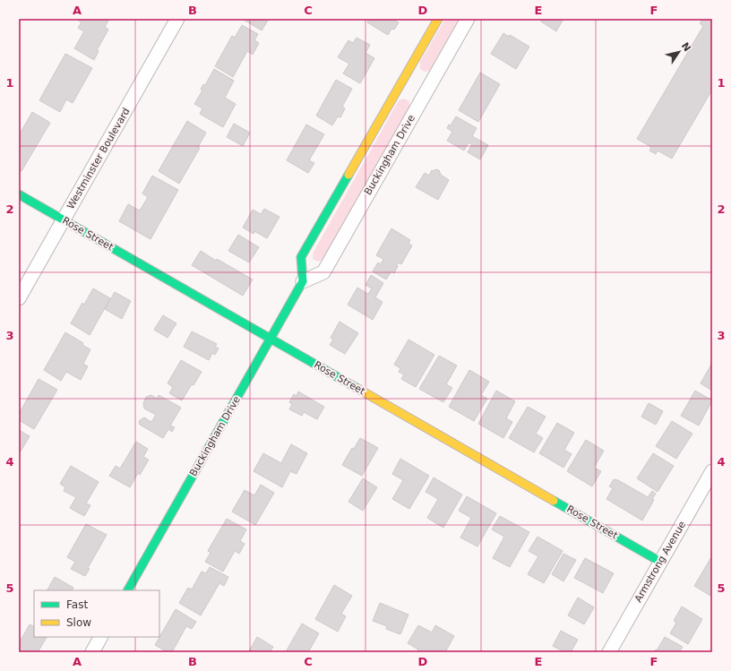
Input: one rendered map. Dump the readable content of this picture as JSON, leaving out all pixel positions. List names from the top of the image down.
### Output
{
  "streets": {
    "street": [
      "Buckingham Drive",
      "Westminster Boulevard",
      "Rose Street",
      "Armstrong Avenue"
    ]
  },
  "crossings": [
    ["Buckingham Drive", "Rose Street"],
    ["Westminster Boulevard", "Rose Street"],
    ["Rose Street", "Armstrong Avenue"]
  ],
  "legend": ["Fast", "Slow"],
  "north": "top right",
  "grid": {
    "columns": [
      "A",
      "B",
      "C",
      "D",
      "E",
      "F"
    ],
    "rows": [
      "1",
      "2",
      "3",
      "4",
      "5"
    ]
  }
}
